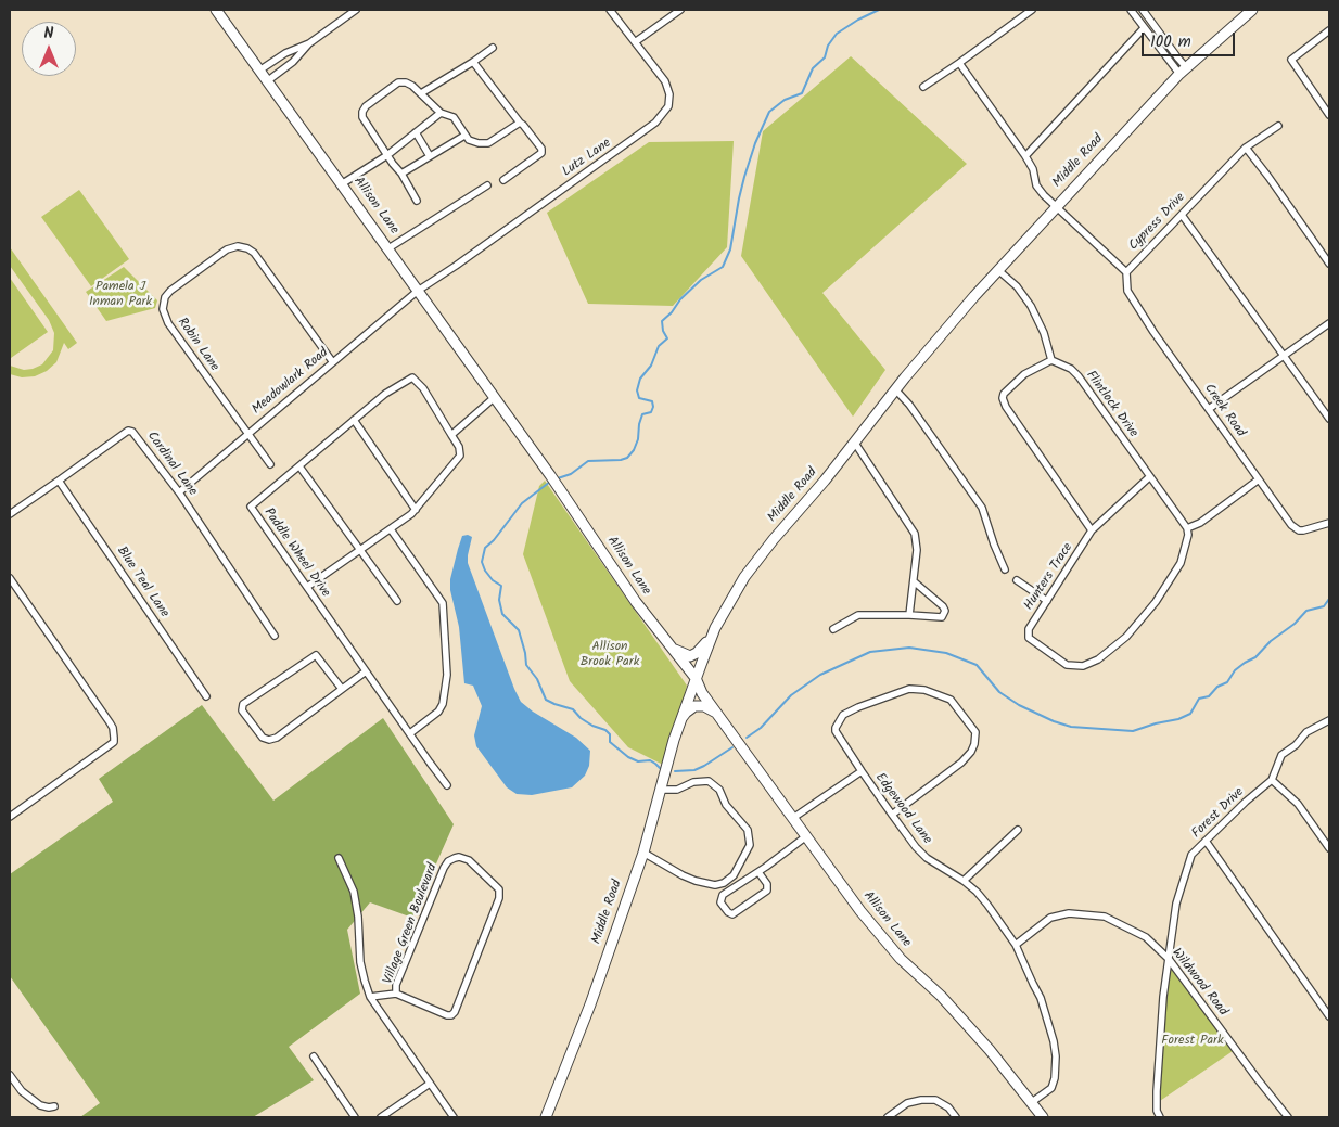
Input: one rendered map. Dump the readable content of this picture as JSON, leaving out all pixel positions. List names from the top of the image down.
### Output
{
  "streets": {
    "main road": ["Middle Road", "Allison Lane"],
    "street": [
      "Lutz Lane",
      "Cypress Drive",
      "Robin Lane",
      "Meadowlark Road",
      "Flintlock Drive",
      "Creek Road",
      "Cardinal Lane",
      "Paddle Wheel Drive",
      "Hunters Trace",
      "Blue Teal Lane",
      "Edgewood Lane",
      "Forest Drive",
      "Village Green Boulevard",
      "Wildwood Road"
    ]
  },
  "crossings": [
    ["Lutz Lane", "Allison Lane"],
    ["Lutz Lane", "Meadowlark Road"],
    ["Middle Road", "Allison Lane"],
    ["Allison Lane", "Meadowlark Road"],
    ["Cypress Drive", "Creek Road"],
    ["Robin Lane", "Meadowlark Road"],
    ["Meadowlark Road", "Cardinal Lane"],
    ["Flintlock Drive", "Hunters Trace"],
    ["Cardinal Lane", "Blue Teal Lane"],
    ["Edgewood Lane", "Wildwood Road"],
    ["Forest Drive", "Wildwood Road"]
  ],
  "parks": ["Pamela J Inman Park", "Allison Brook Park", "Forest Park"],
  "scale_bar": "100 m",
  "north": "top"
}
